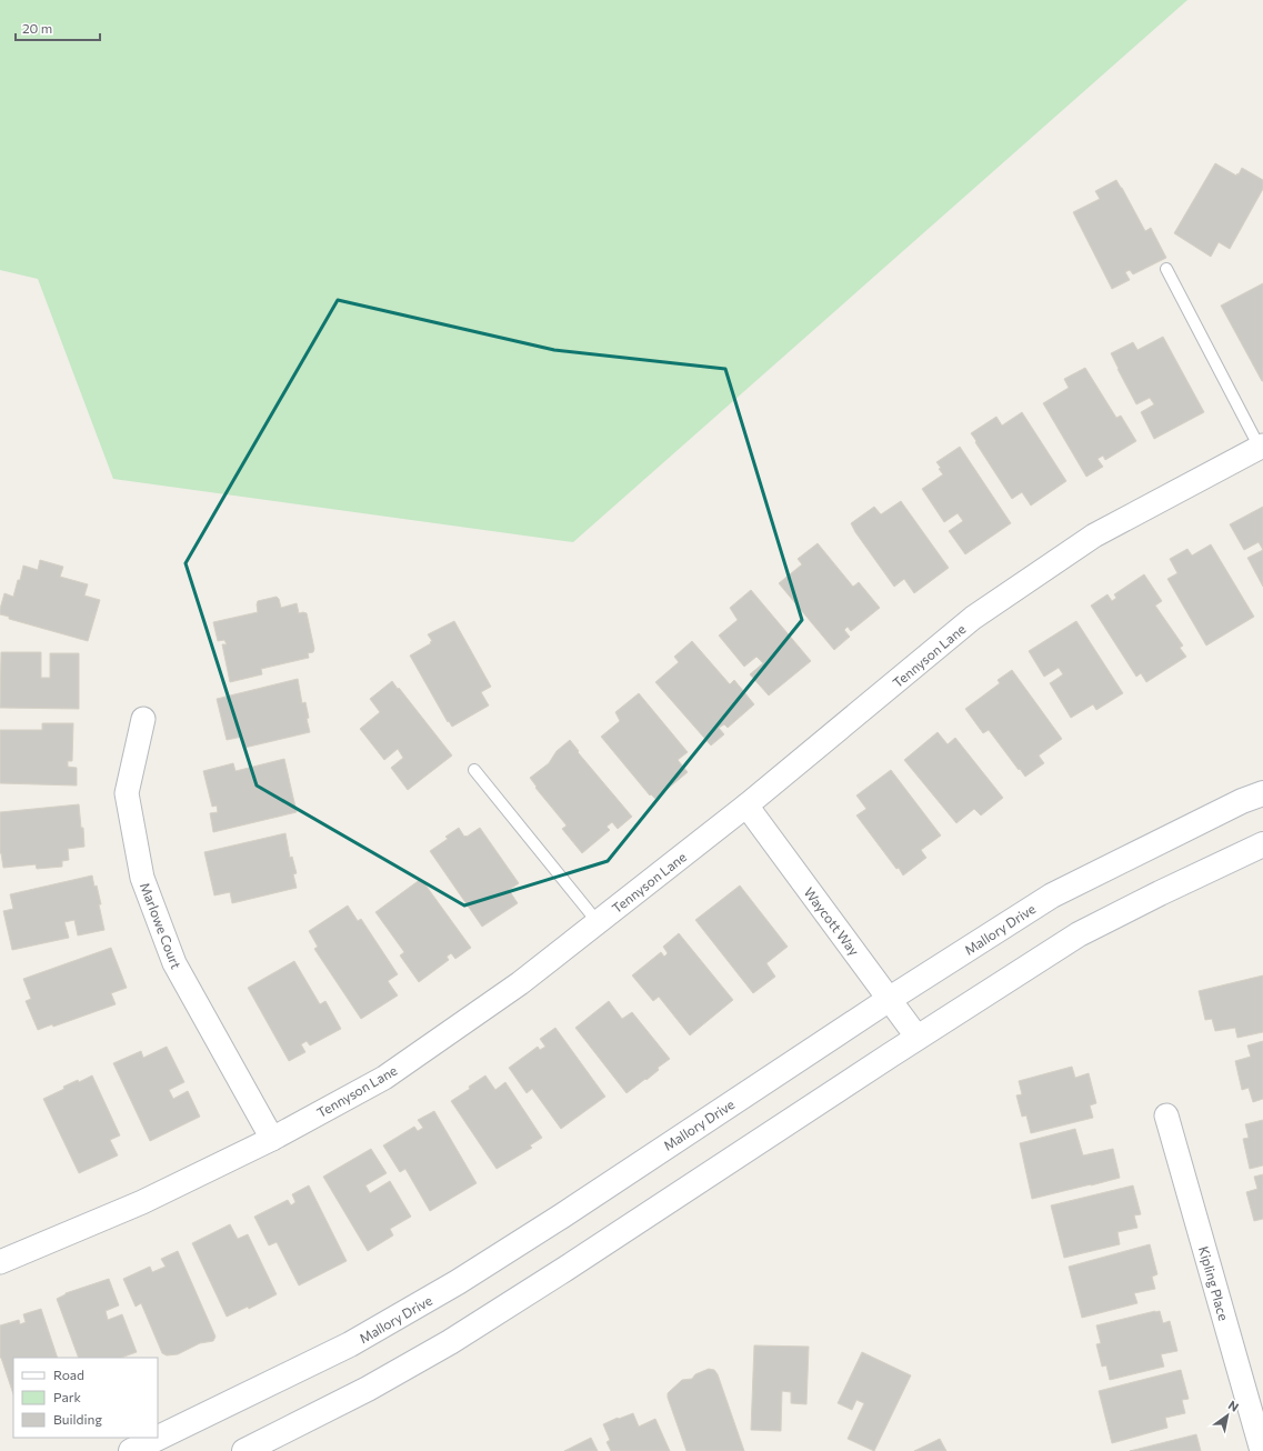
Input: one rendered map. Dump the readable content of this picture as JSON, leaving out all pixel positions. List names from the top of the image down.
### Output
{
  "streets": {
    "main road": ["Mallory Drive"],
    "street": [
      "Tennyson Lane",
      "Waycott Way",
      "Marlowe Court",
      "Kipling Place"
    ]
  },
  "crossings": [
    ["Tennyson Lane", "Waycott Way"],
    ["Tennyson Lane", "Marlowe Court"],
    ["Waycott Way", "Mallory Drive"]
  ],
  "legend": ["Road", "Park", "Building"],
  "scale_bar": "20 m",
  "north": "top right"
}
